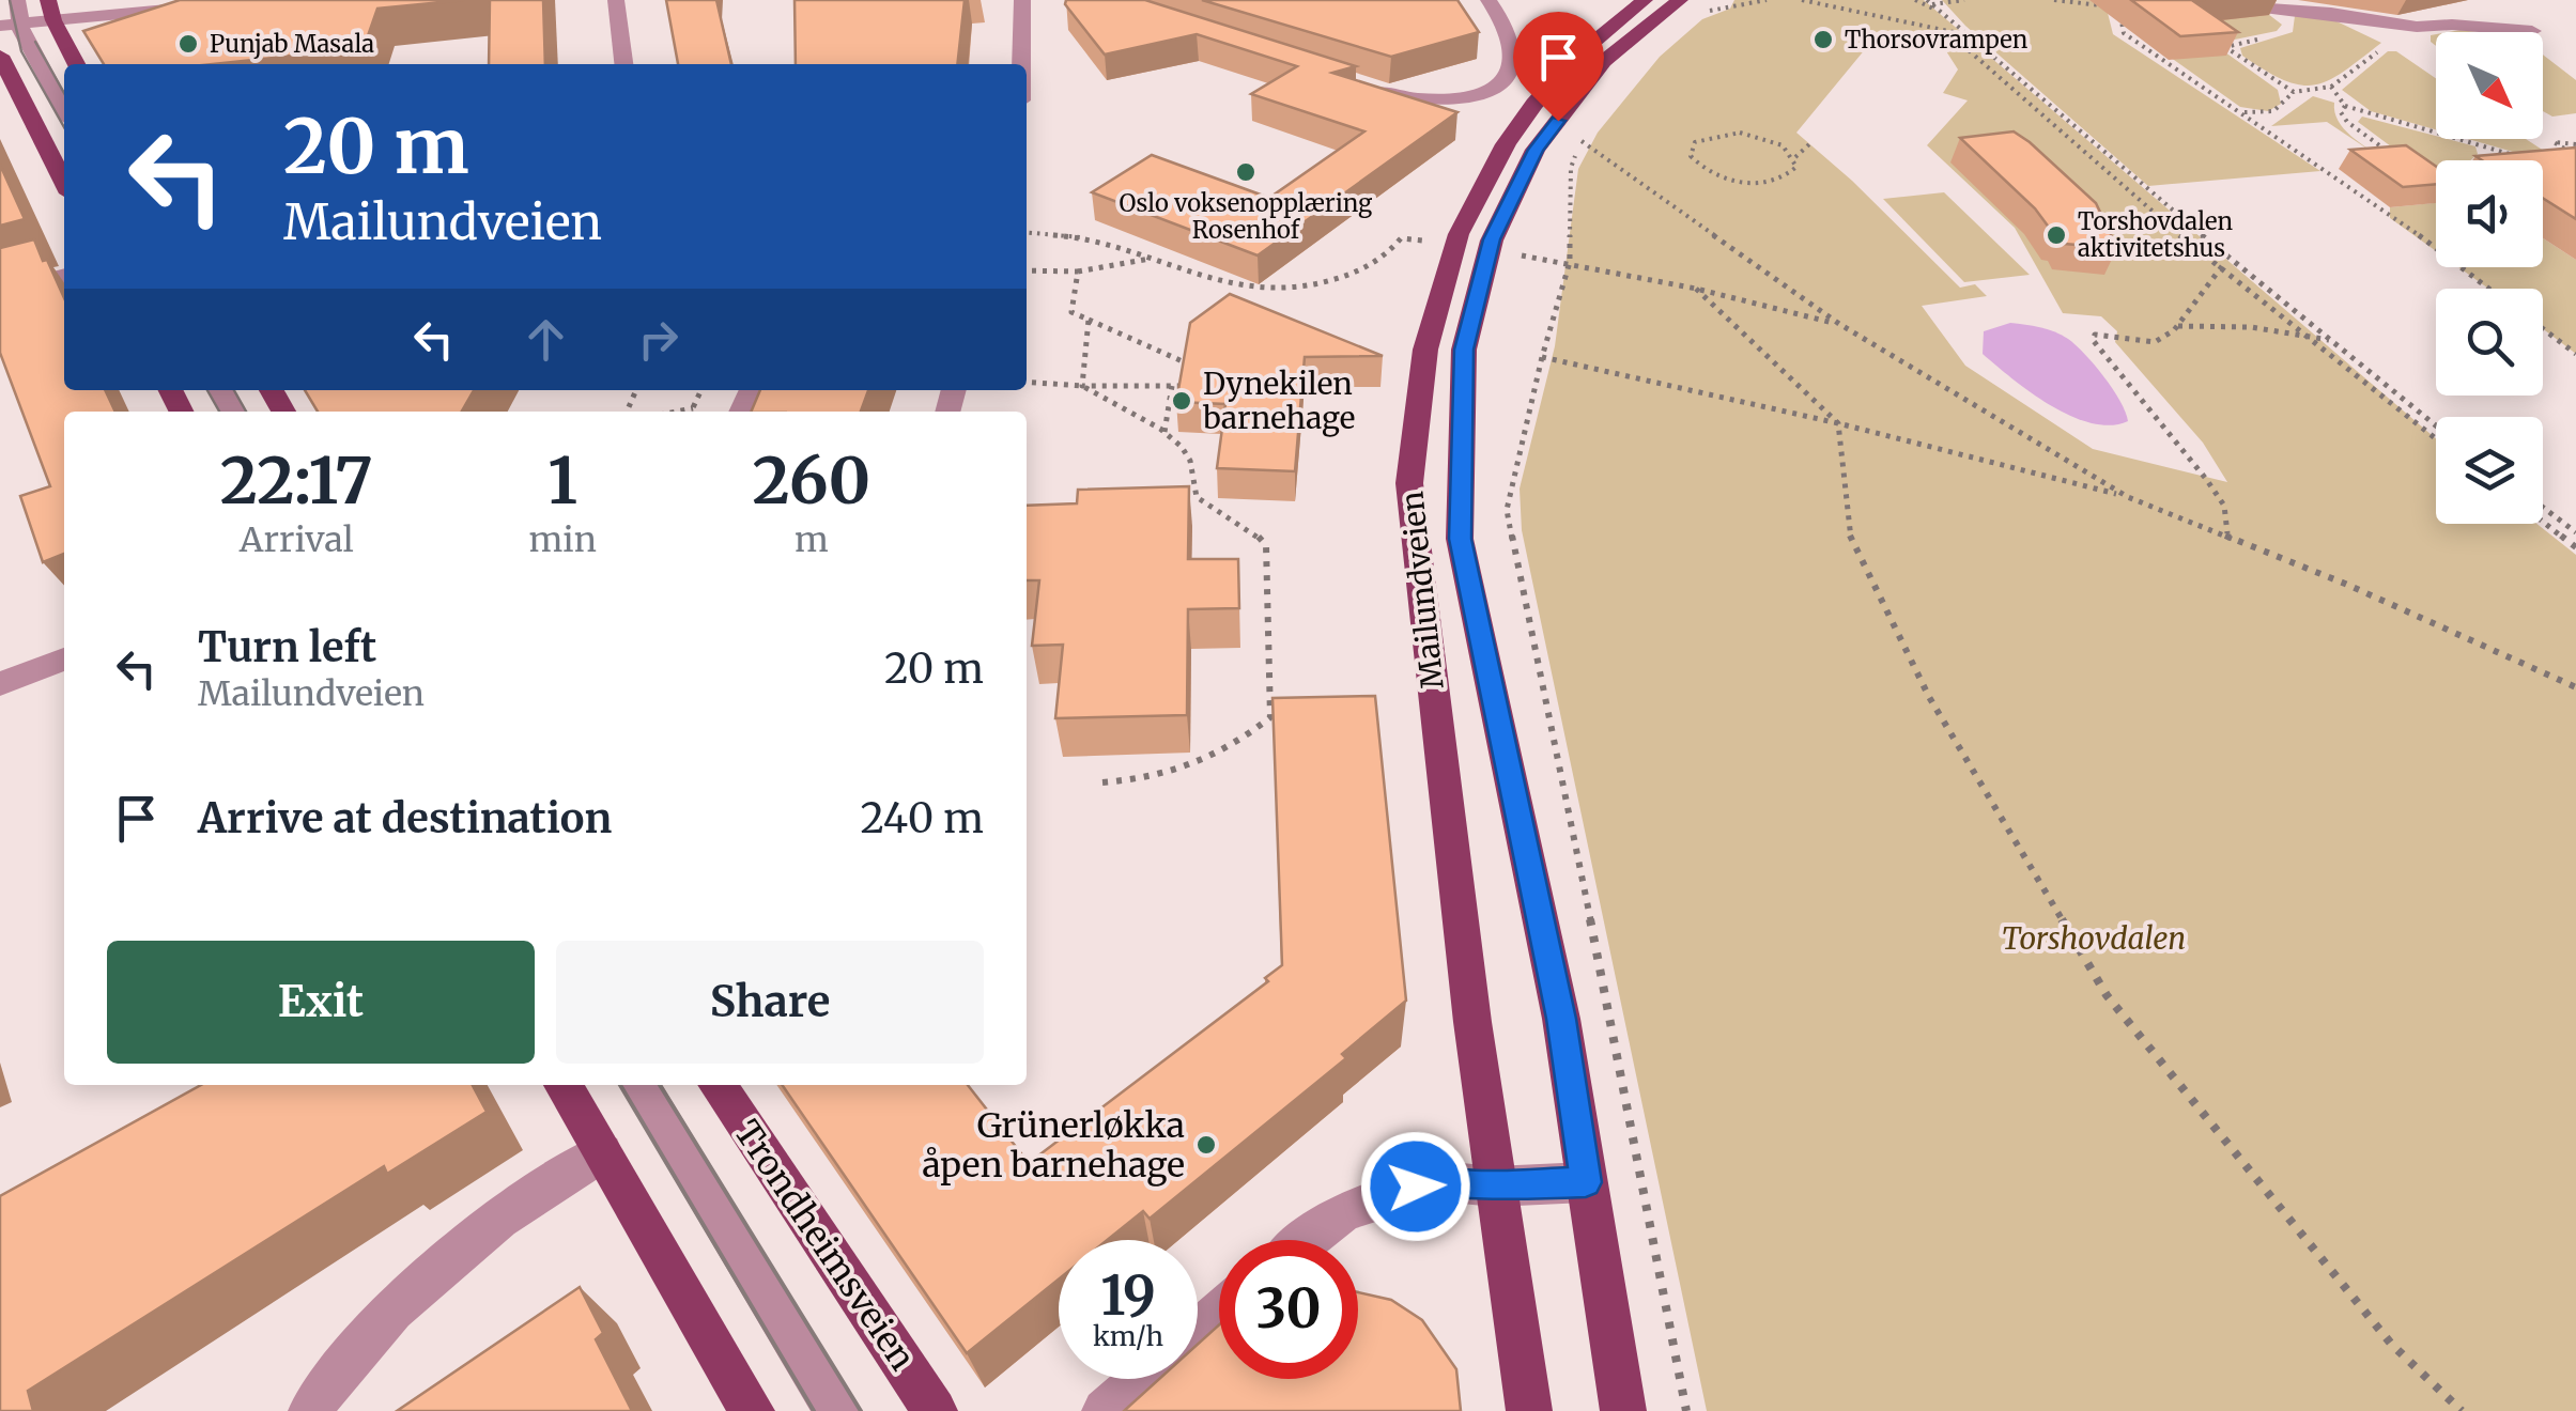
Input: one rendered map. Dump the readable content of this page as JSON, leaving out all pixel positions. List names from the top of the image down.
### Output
{
  "streets": {
    "main road": ["Mailundveien", "Trondheimsveien"]
  },
  "parks": ["Torshovdalen"],
  "places": [
    "Thorsovrampen",
    "Punjab Masala",
    "Oslo voksenopplæring Rosenhof",
    "Torshovdalen aktivitetshus",
    "Dynekilen barnehage",
    "Grünerløkka åpen barnehage"
  ],
  "north": "bottom right",
  "page": {
    "turn": ["20 m", "Mailundveien"],
    "eta": [
      "22:17",
      "Arrival",
      "1",
      "min",
      "260",
      "m"
    ],
    "list": [
      {
        "name": "Turn left",
        "note": "Mailundveien",
        "value": "20 m"
      },
      {
        "name": "Arrive at destination",
        "value": "240 m"
      }
    ],
    "buttons": ["Exit", "Share"],
    "speed": "19 km/h",
    "limit": "30"
  }
}
